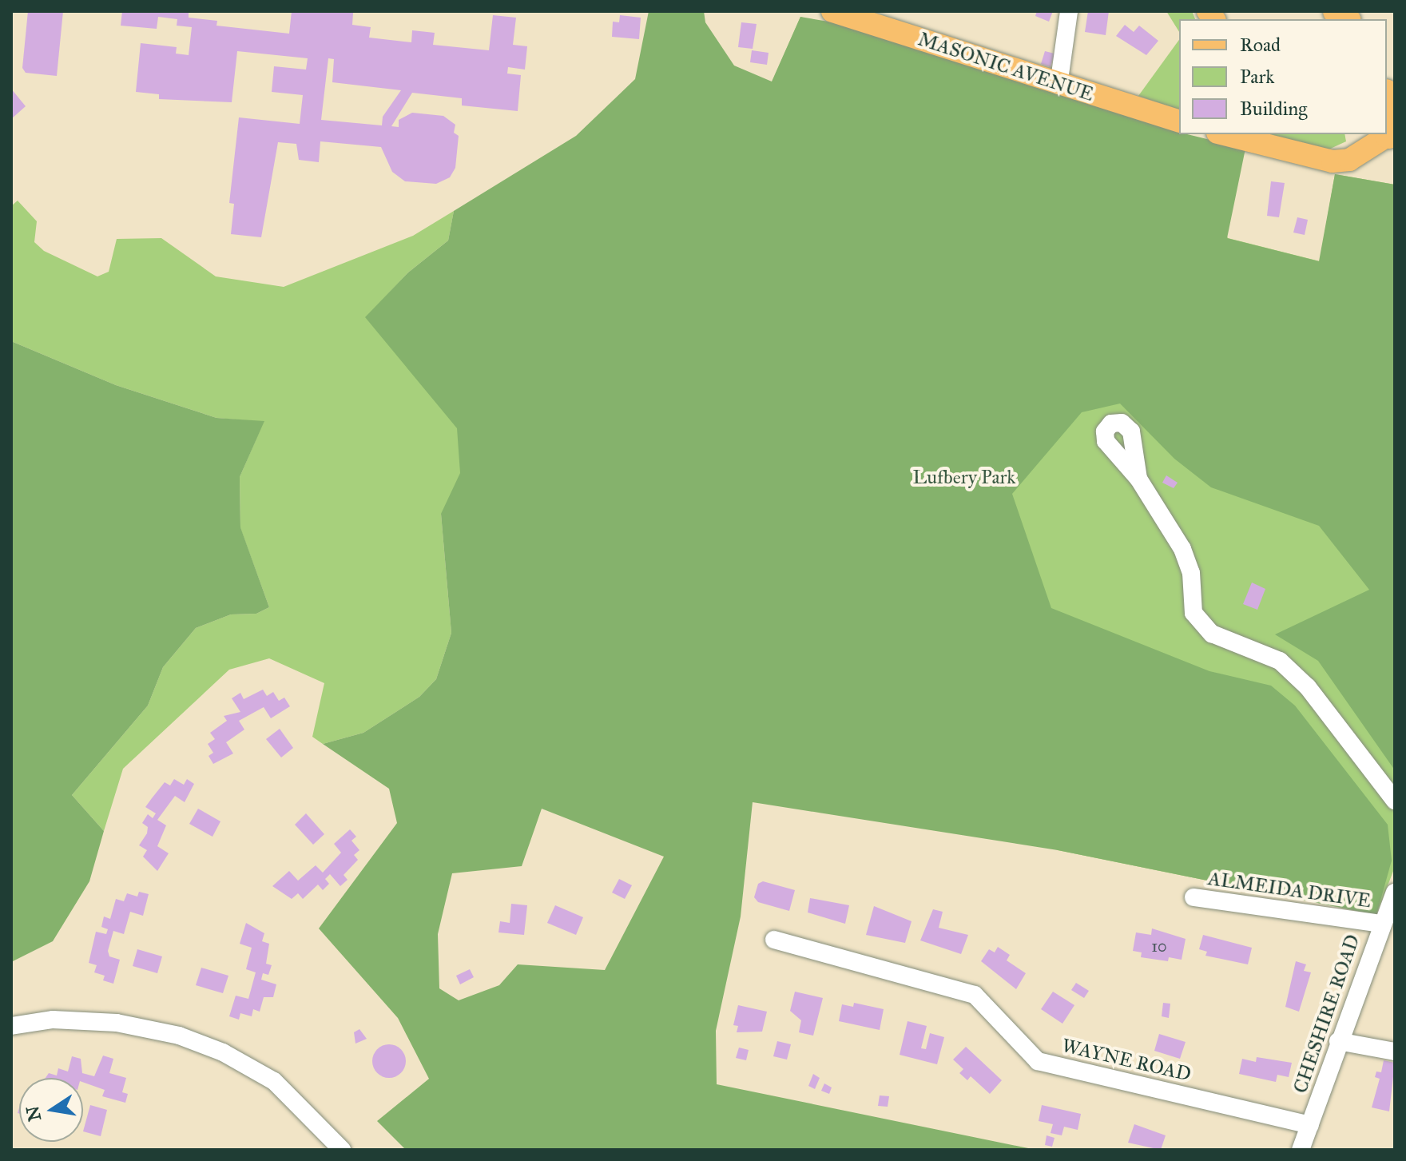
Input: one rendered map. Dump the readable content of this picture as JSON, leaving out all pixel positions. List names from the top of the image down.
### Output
{
  "streets": {
    "main road": ["MASONIC AVENUE"],
    "street": ["ALMEIDA DRIVE", "CHESHIRE ROAD", "WAYNE ROAD"]
  },
  "crossings": [
    ["ALMEIDA DRIVE", "CHESHIRE ROAD"],
    ["CHESHIRE ROAD", "WAYNE ROAD"]
  ],
  "parks": ["Lufbery Park"],
  "house_numbers": ["10"],
  "legend": ["Road", "Park", "Building"],
  "north": "left"
}
